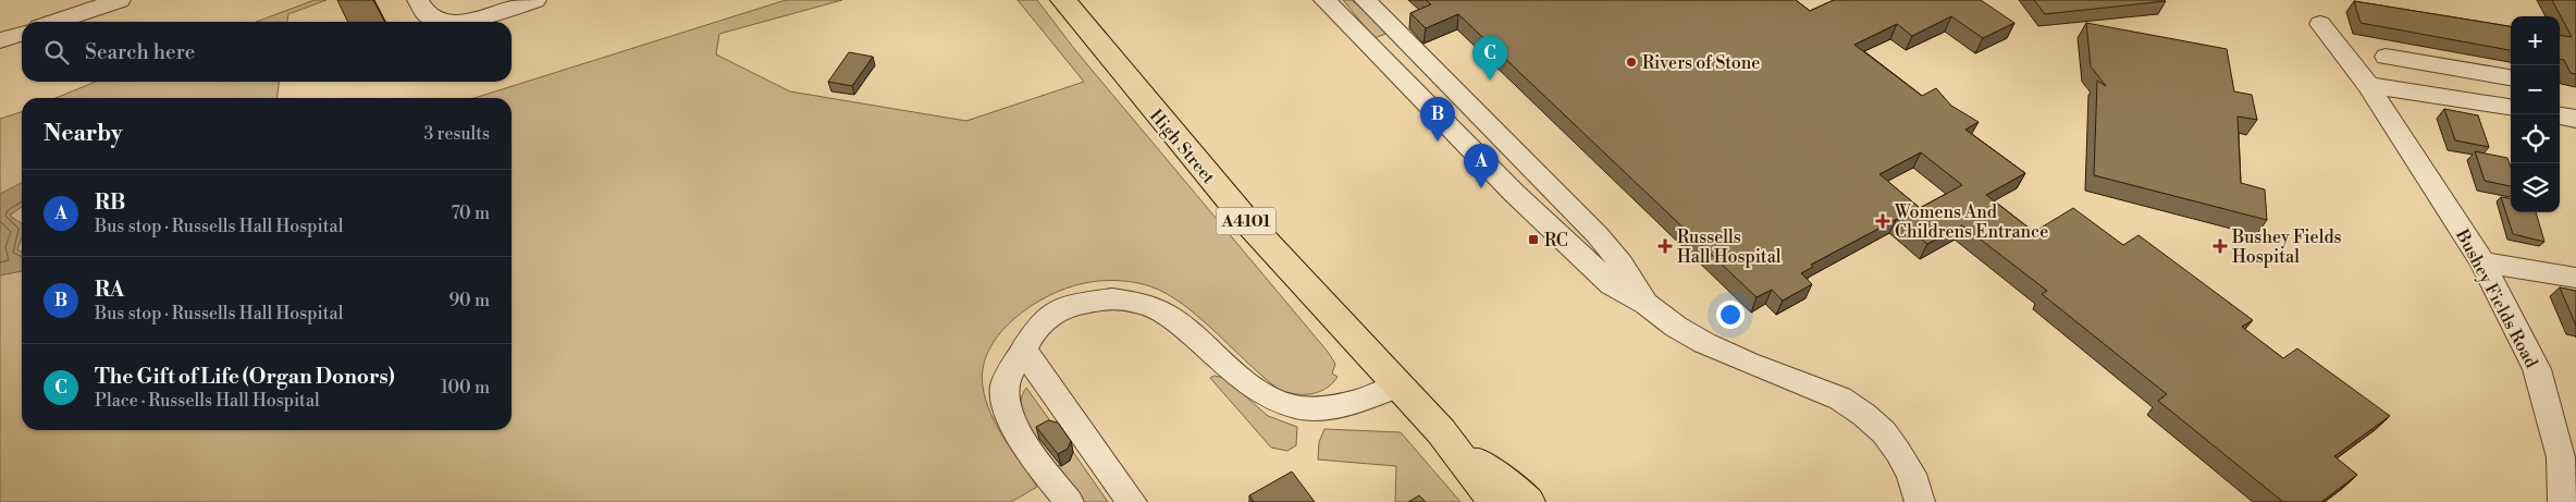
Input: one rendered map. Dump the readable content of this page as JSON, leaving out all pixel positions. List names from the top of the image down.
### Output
{
  "streets": {
    "main road": ["High Street", "A4101"],
    "street": ["Bushey Fields Road"]
  },
  "places": {
    "other": ["Rivers of Stone"],
    "health": ["Womens And Childrens Entrance", "Russells Hall Hospital", "Bushey Fields Hospital"],
    "transit": ["RC"]
  },
  "page": {
    "map_buttons": ["+", "−"],
    "search": "Search here",
    "pins": ["C", "B", "A"],
    "heading": ["Nearby", "3 results"],
    "list": [
      {
        "mark": "A",
        "name": "RB",
        "note": "Bus stop · Russells Hall Hospital",
        "value": "70 m"
      },
      {
        "mark": "B",
        "name": "RA",
        "note": "Bus stop · Russells Hall Hospital",
        "value": "90 m"
      },
      {
        "mark": "C",
        "name": "The Gift of Life (Organ Donors)",
        "note": "Place · Russells Hall Hospital",
        "value": "100 m"
      }
    ]
  }
}
